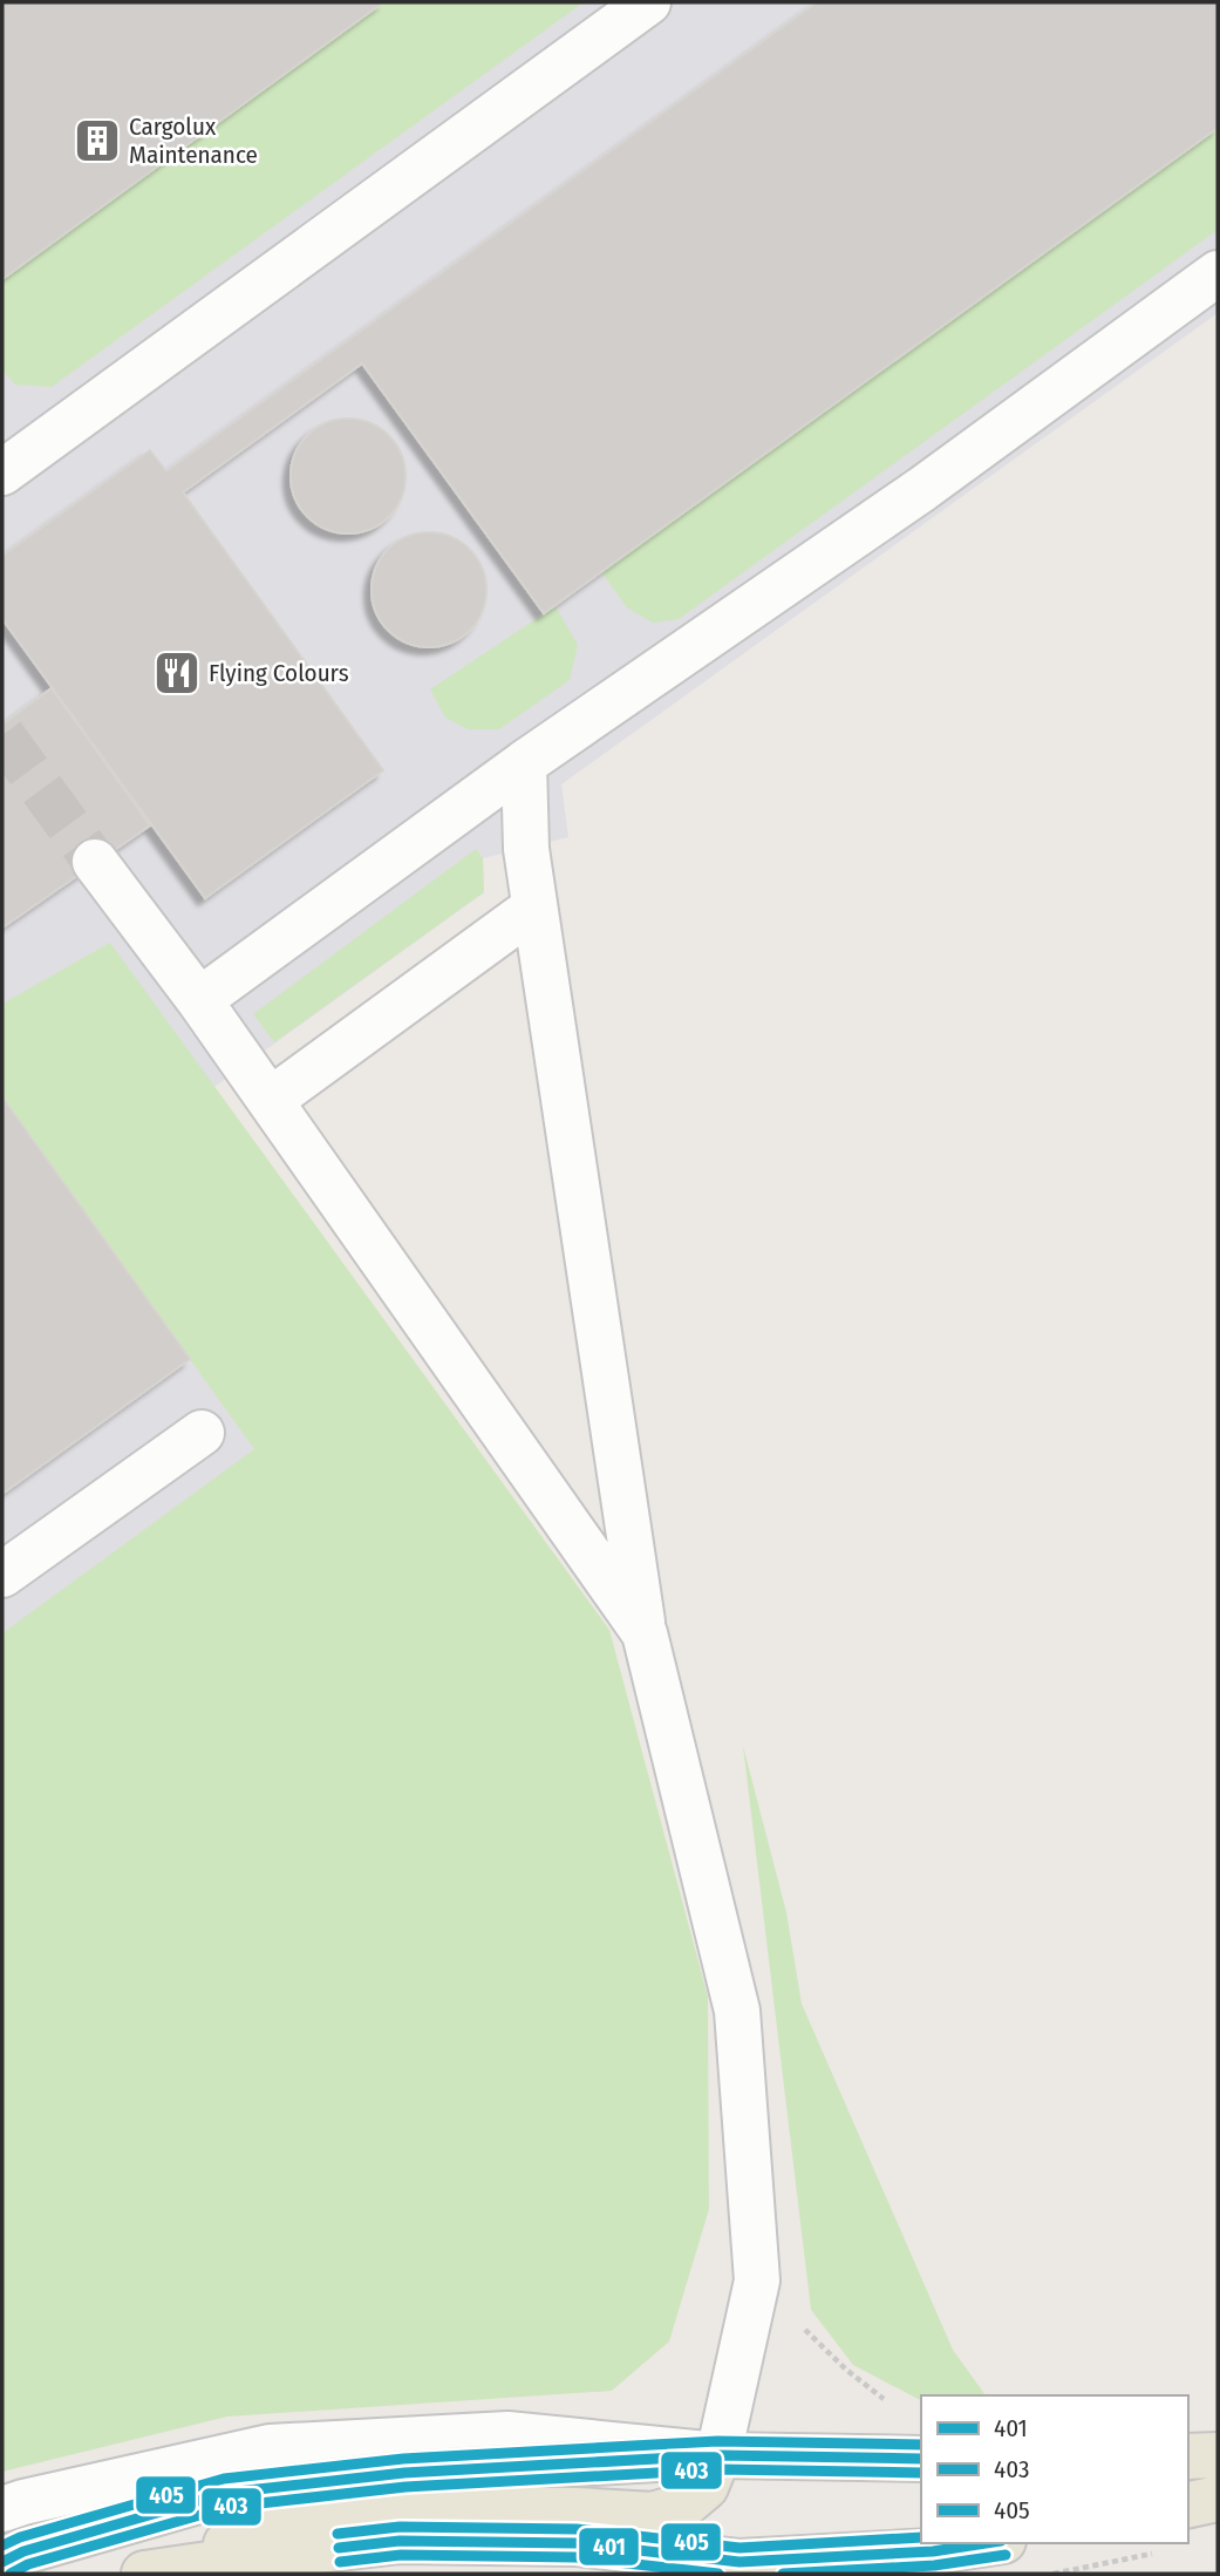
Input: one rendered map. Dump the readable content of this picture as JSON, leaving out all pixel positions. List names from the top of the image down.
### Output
{
  "places": {
    "building": ["Cargolux Maintenance"],
    "restaurant": ["Flying Colours"]
  },
  "lines": ["transit line 405", "transit line 401", "transit line 403"],
  "legend": ["401", "403", "405"]
}
